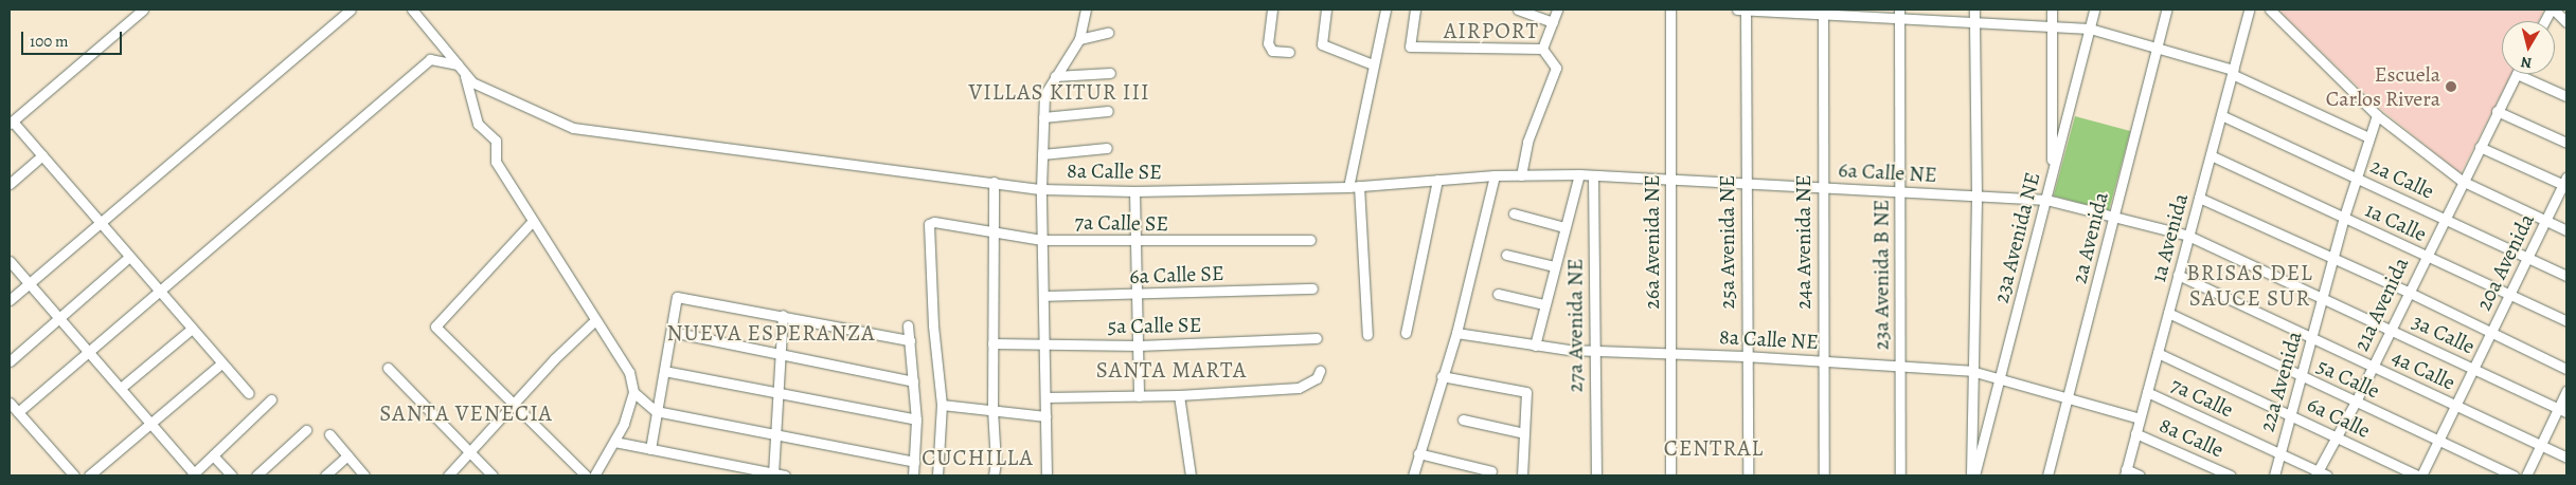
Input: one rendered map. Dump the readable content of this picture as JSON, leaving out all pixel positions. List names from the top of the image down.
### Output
{
  "streets": {
    "street": [
      "8a Calle SE",
      "6a Calle NE",
      "2a Calle",
      "1a Calle",
      "7a Calle SE",
      "23a Avenida NE",
      "2a Avenida",
      "1a Avenida",
      "26a Avenida NE",
      "25a Avenida NE",
      "24a Avenida NE",
      "20a Avenida",
      "6a Calle SE",
      "23a Avenida B NE",
      "21a Avenida",
      "5a Calle SE",
      "27a Avenida NE",
      "3a Calle",
      "8a Calle NE",
      "4a Calle",
      "5a Calle",
      "22a Avenida",
      "7a Calle",
      "6a Calle",
      "8a Calle"
    ]
  },
  "crossings": [
    ["8a Calle SE", "6a Calle NE"],
    ["6a Calle NE", "23a Avenida NE"],
    ["6a Calle NE", "2a Avenida"],
    ["6a Calle NE", "1a Avenida"],
    ["6a Calle NE", "26a Avenida NE"],
    ["6a Calle NE", "25a Avenida NE"],
    ["6a Calle NE", "24a Avenida NE"],
    ["6a Calle NE", "23a Avenida B NE"],
    ["6a Calle NE", "27a Avenida NE"],
    ["6a Calle NE", "3a Calle"],
    ["2a Calle", "1a Avenida"],
    ["2a Calle", "20a Avenida"],
    ["2a Calle", "21a Avenida"],
    ["2a Calle", "22a Avenida"],
    ["1a Calle", "1a Avenida"],
    ["1a Calle", "20a Avenida"],
    ["1a Calle", "21a Avenida"],
    ["1a Calle", "22a Avenida"],
    ["23a Avenida NE", "8a Calle NE"],
    ["2a Avenida", "8a Calle NE"],
    ["1a Avenida", "3a Calle"],
    ["1a Avenida", "8a Calle NE"],
    ["1a Avenida", "4a Calle"],
    ["1a Avenida", "5a Calle"],
    ["1a Avenida", "7a Calle"],
    ["1a Avenida", "6a Calle"],
    ["1a Avenida", "8a Calle"],
    ["26a Avenida NE", "8a Calle NE"],
    ["25a Avenida NE", "8a Calle NE"],
    ["24a Avenida NE", "8a Calle NE"],
    ["20a Avenida", "3a Calle"],
    ["20a Avenida", "4a Calle"],
    ["20a Avenida", "5a Calle"],
    ["23a Avenida B NE", "8a Calle NE"],
    ["21a Avenida", "3a Calle"],
    ["21a Avenida", "4a Calle"],
    ["21a Avenida", "5a Calle"],
    ["21a Avenida", "7a Calle"],
    ["21a Avenida", "6a Calle"],
    ["27a Avenida NE", "8a Calle NE"],
    ["3a Calle", "22a Avenida"],
    ["4a Calle", "22a Avenida"],
    ["5a Calle", "22a Avenida"],
    ["22a Avenida", "7a Calle"],
    ["22a Avenida", "6a Calle"]
  ],
  "districts": [
    "AIRPORT",
    "VILLAS KITUR III",
    "BRISAS DEL SAUCE SUR",
    "NUEVA ESPERANZA",
    "SANTA MARTA",
    "SANTA VENECIA",
    "CENTRAL",
    "CUCHILLA"
  ],
  "places": ["Escuela Carlos Rivera"],
  "scale_bar": "100 m",
  "north": "bottom"
}
